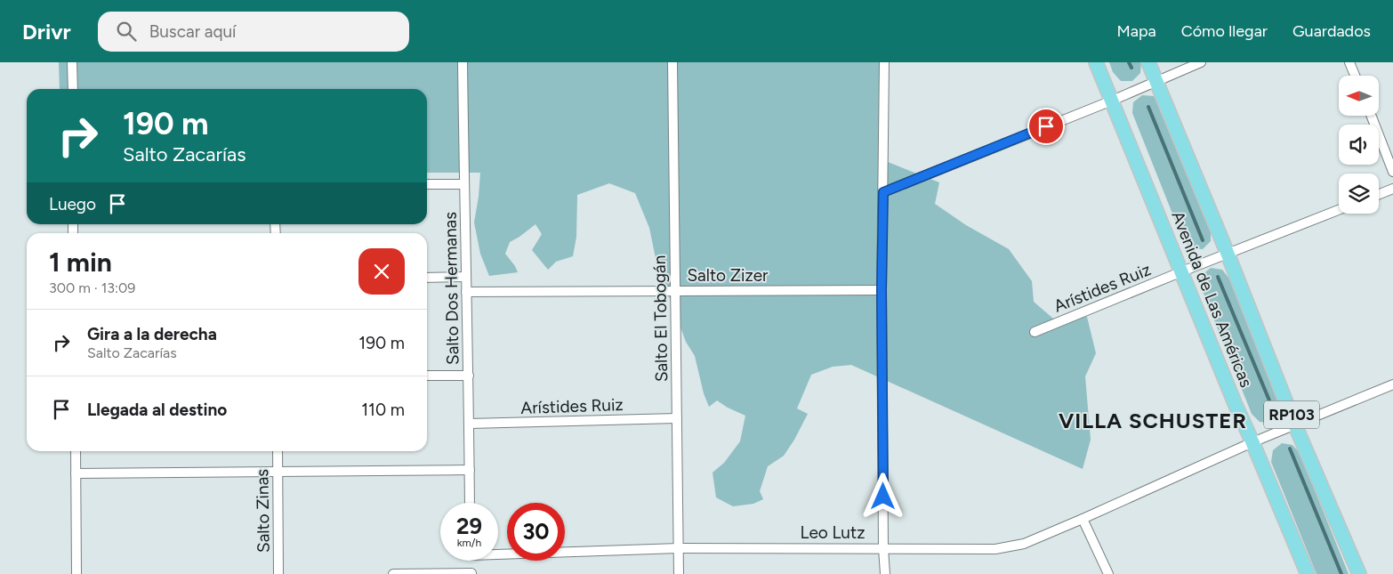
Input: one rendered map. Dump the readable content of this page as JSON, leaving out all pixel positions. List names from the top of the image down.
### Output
{
  "streets": {
    "main road": ["Avenida de Las Américas", "RP103"],
    "street": [
      "Salto Zizer",
      "Arístides Ruiz",
      "Salto Dos Hermanas",
      "Salto El Tobogán",
      "Salto Zinas",
      "Leo Lutz"
    ]
  },
  "crossings": [
    ["Salto Zizer", "Salto Dos Hermanas"],
    ["Salto Zizer", "Salto El Tobogán"],
    ["Arístides Ruiz", "Salto Dos Hermanas"],
    ["Arístides Ruiz", "Avenida de Las Américas"],
    ["Arístides Ruiz", "Salto El Tobogán"],
    ["Avenida de Las Américas", "Leo Lutz"],
    ["Salto El Tobogán", "Leo Lutz"]
  ],
  "districts": ["VILLA SCHUSTER"],
  "north": "left",
  "page": {
    "header": "Drivr",
    "search": "Buscar aquí",
    "nav": ["Mapa", "Cómo llegar", "Guardados"],
    "turn": ["190 m", "Salto Zacarías"],
    "then": "Luego",
    "heading": ["1 min", "300 m · 13:09"],
    "list": [
      {
        "name": "Gira a la derecha",
        "note": "Salto Zacarías",
        "value": "190 m"
      },
      {
        "name": "Llegada al destino",
        "value": "110 m"
      }
    ],
    "speed": "29 km/h",
    "limit": "30"
  }
}
